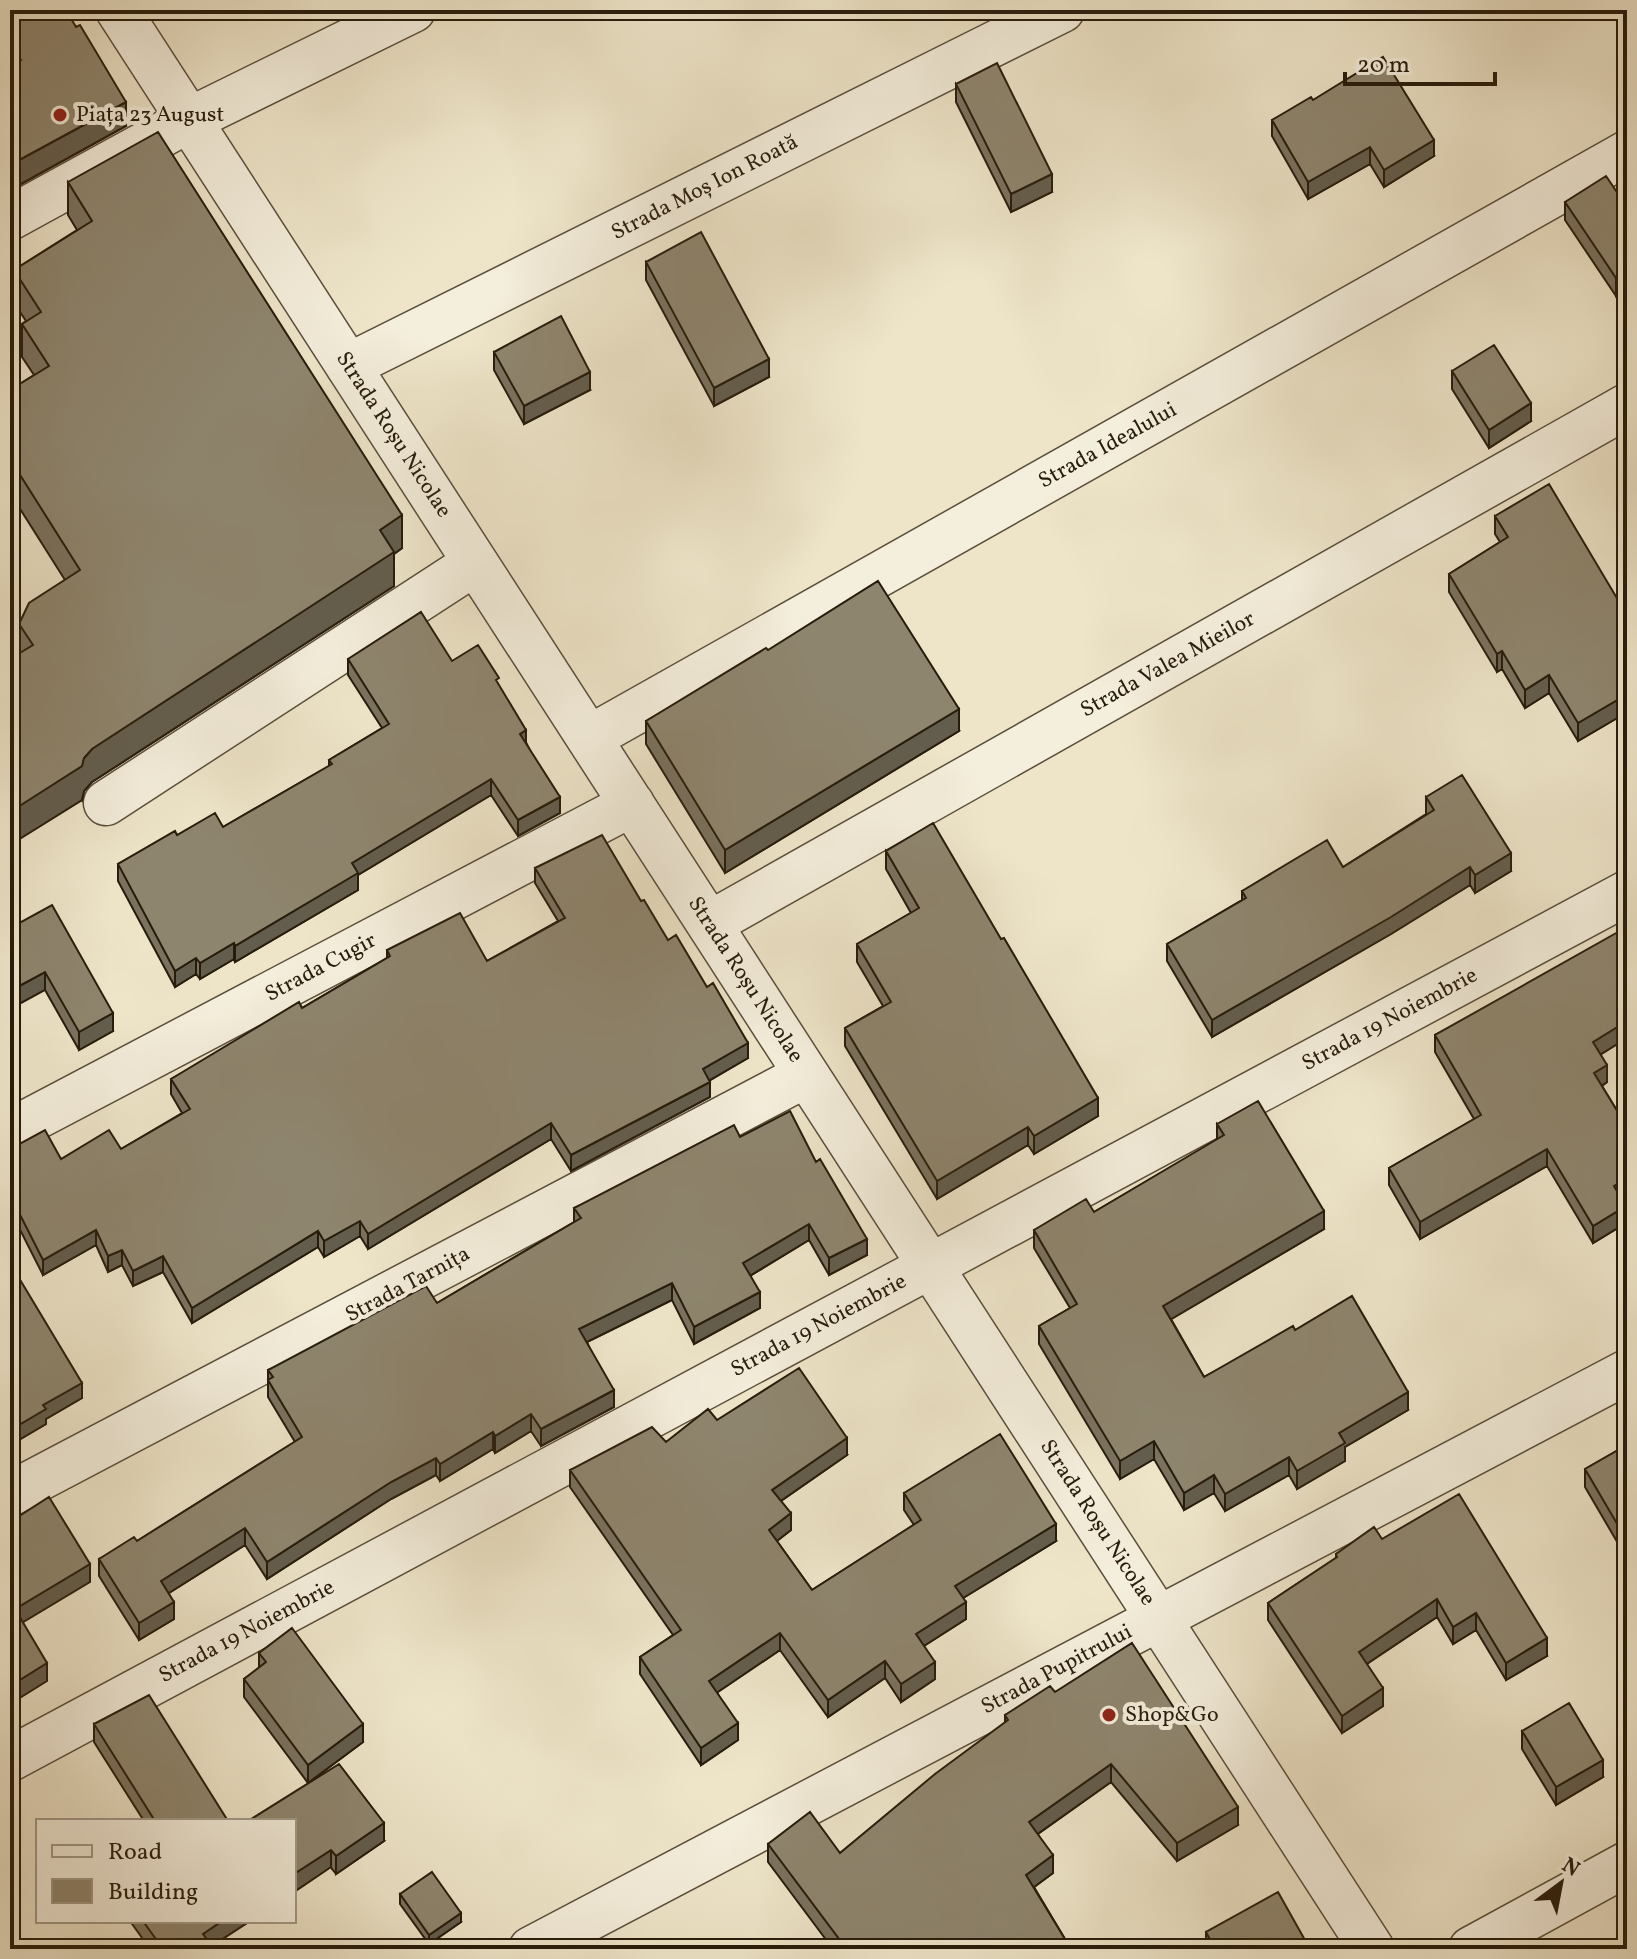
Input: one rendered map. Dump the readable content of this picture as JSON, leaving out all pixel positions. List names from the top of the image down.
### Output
{
  "streets": {
    "street": [
      "Strada Moș Ion Roată",
      "Strada Roșu Nicolae",
      "Strada Idealului",
      "Strada Valea Mieilor",
      "Strada Cugir",
      "Strada 19 Noiembrie",
      "Strada Tarnița",
      "Strada Pupitrului"
    ]
  },
  "crossings": [
    ["Strada Moș Ion Roată", "Strada Roșu Nicolae"],
    ["Strada Roșu Nicolae", "Strada Idealului"],
    ["Strada Roșu Nicolae", "Strada Valea Mieilor"],
    ["Strada Roșu Nicolae", "Strada Cugir"],
    ["Strada Roșu Nicolae", "Strada 19 Noiembrie"],
    ["Strada Roșu Nicolae", "Strada Tarnița"],
    ["Strada Roșu Nicolae", "Strada Pupitrului"]
  ],
  "places": ["Piața 23 August", "Shop&Go"],
  "legend": ["Road", "Building"],
  "scale_bar": "20 m",
  "north": "top right"
}
